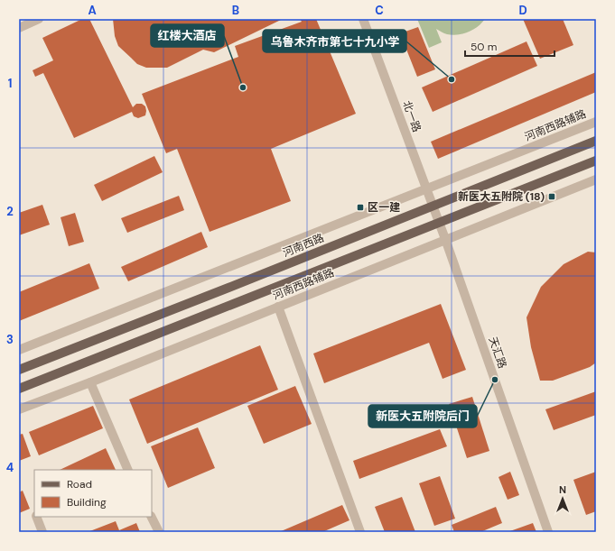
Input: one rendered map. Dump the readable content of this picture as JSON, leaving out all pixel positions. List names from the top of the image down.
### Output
{
  "streets": {
    "main road": ["河南西路"],
    "street": ["北一路", "河南西路辅路", "天汇路"]
  },
  "crossings": [
    ["北一路", "河南西路辅路"],
    ["北一路", "河南西路"],
    ["北一路", "天汇路"],
    ["河南西路辅路", "天汇路"]
  ],
  "places": {
    "other": ["乌鲁木齐市第七十九小学", "红楼大酒店", "新医大五附院后门"],
    "transit": ["新医大五附院 (18)", "区一建"]
  },
  "legend": ["Road", "Building"],
  "scale_bar": "50 m",
  "north": "top",
  "grid": {
    "columns": [
      "A",
      "B",
      "C",
      "D"
    ],
    "rows": [
      "1",
      "2",
      "3",
      "4"
    ]
  }
}
